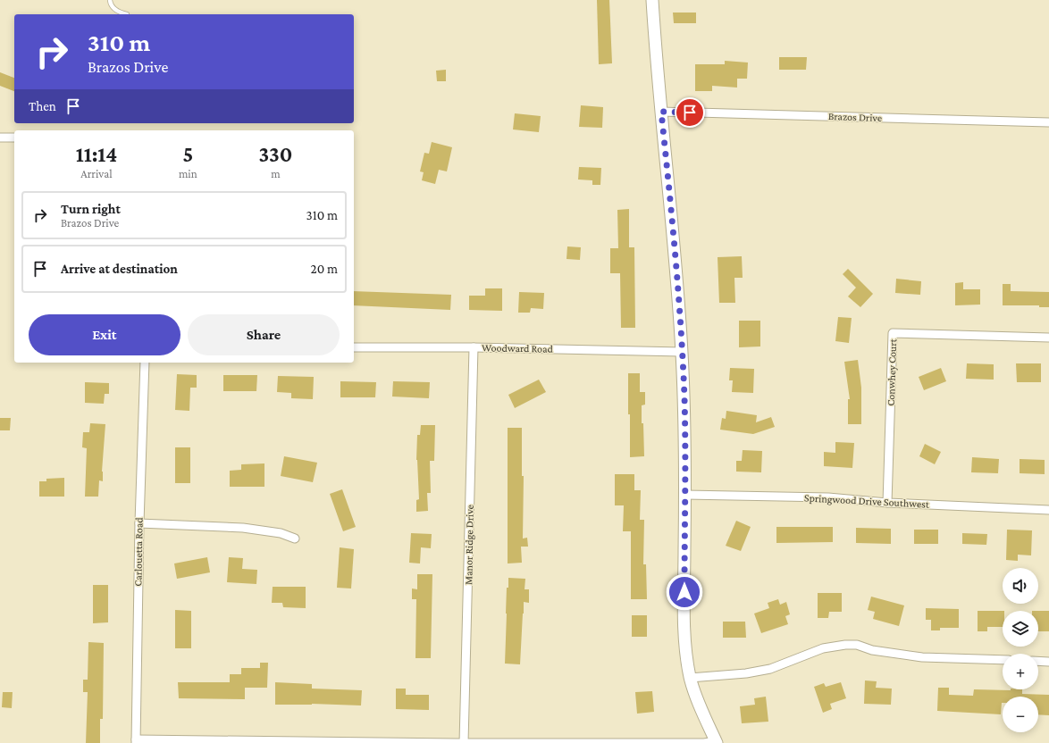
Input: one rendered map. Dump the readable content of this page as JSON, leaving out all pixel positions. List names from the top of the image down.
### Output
{
  "streets": {
    "street": [
      "Brazos Drive",
      "Woodward Road",
      "Conwhey Court",
      "Springwood Drive Southwest",
      "Manor Ridge Drive",
      "Carlouetta Road"
    ]
  },
  "crossings": [
    ["Woodward Road", "Manor Ridge Drive"],
    ["Conwhey Court", "Springwood Drive Southwest"]
  ],
  "page": {
    "turn": ["310 m", "Brazos Drive"],
    "then": "Then",
    "eta": [
      "11:14",
      "Arrival",
      "5",
      "min",
      "330",
      "m"
    ],
    "list": [
      {
        "name": "Turn right",
        "note": "Brazos Drive",
        "value": "310 m"
      },
      {
        "name": "Arrive at destination",
        "value": "20 m"
      }
    ],
    "buttons": ["Exit", "Share"],
    "map_buttons": ["+", "−"]
  }
}
